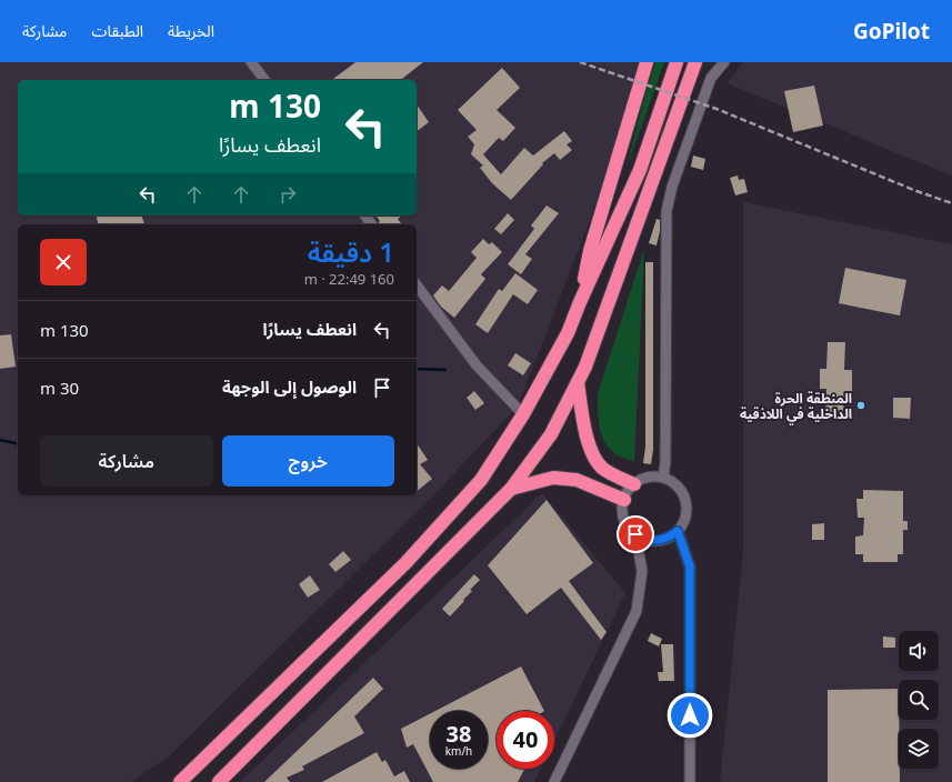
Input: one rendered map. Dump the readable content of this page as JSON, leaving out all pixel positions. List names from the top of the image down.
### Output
{
  "places": ["المنطقة الحرة الداخلية في اللاذقية"],
  "page": {
    "header": "GoPilot",
    "nav": ["الخريطة", "الطبقات", "مشاركة"],
    "turn": ["130 m", "انعطف يسارًا"],
    "heading": ["1 دقيقة", "160 m · 22:49"],
    "list": [
      {
        "name": "انعطف يسارًا",
        "value": "130 m"
      },
      {
        "name": "الوصول إلى الوجهة",
        "value": "30 m"
      }
    ],
    "buttons": ["خروج", "مشاركة"],
    "speed": "38 km/h",
    "limit": "40"
  }
}
